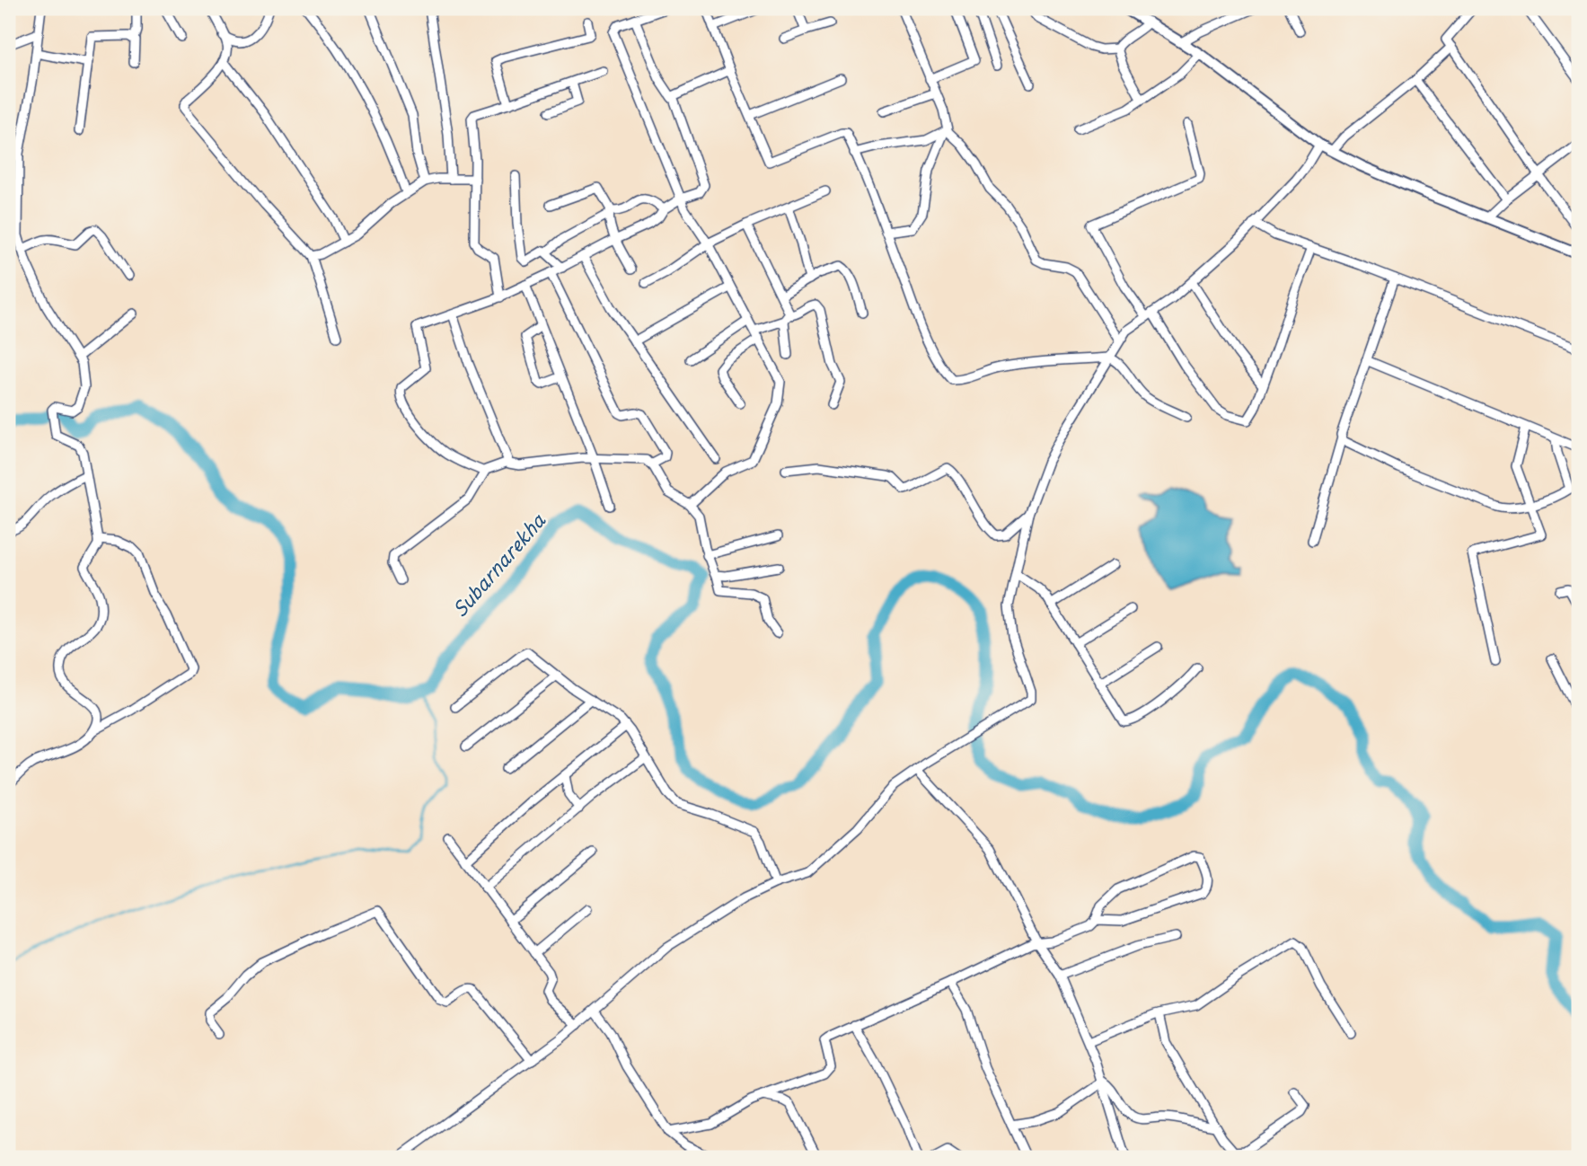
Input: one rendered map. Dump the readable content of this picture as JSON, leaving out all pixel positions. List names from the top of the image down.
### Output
{
  "water": ["Subarnarekha"]
}
